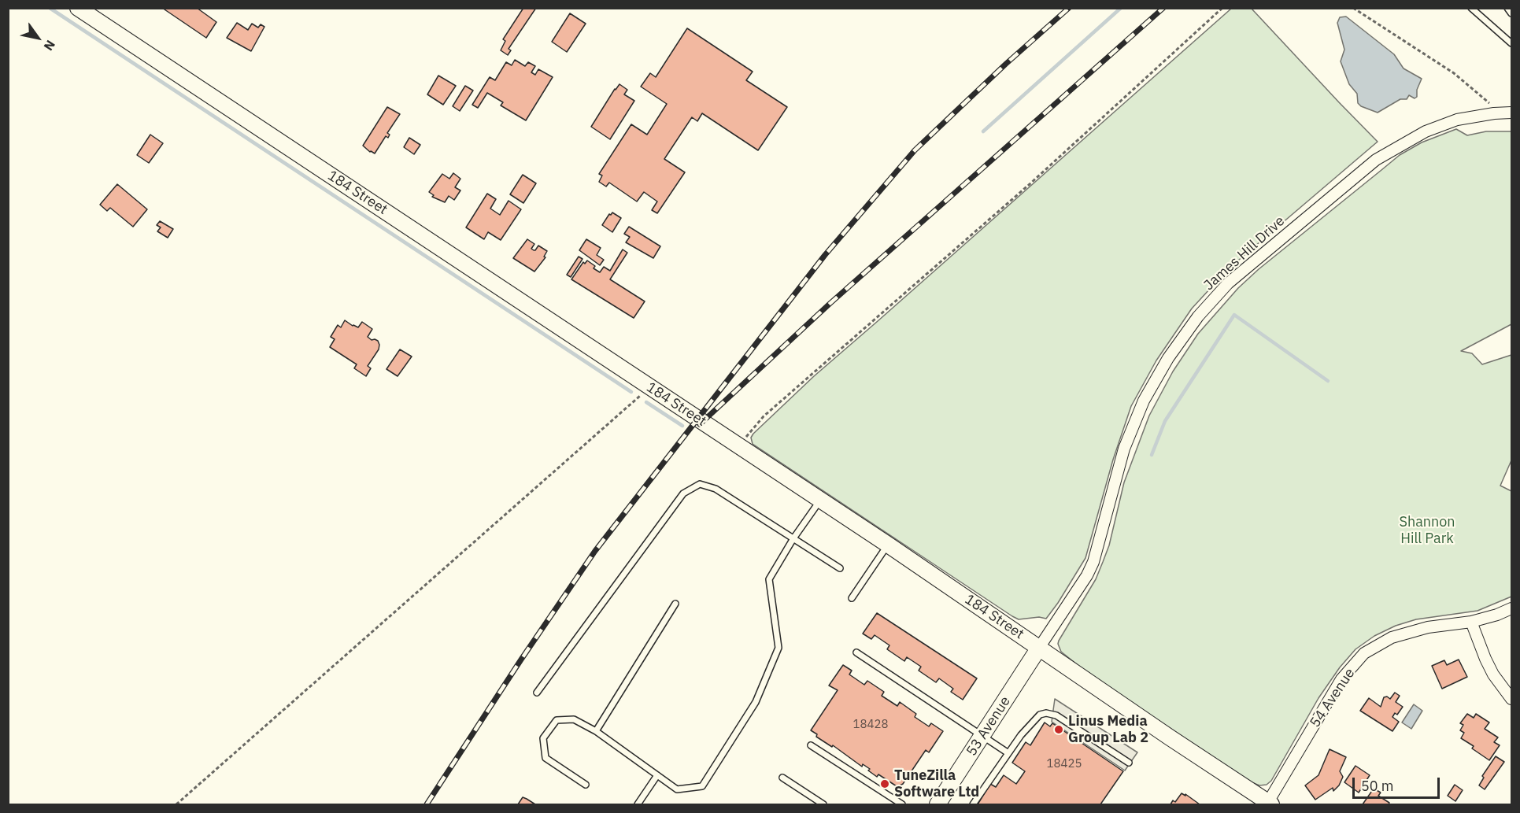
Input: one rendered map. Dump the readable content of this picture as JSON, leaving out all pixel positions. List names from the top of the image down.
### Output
{
  "streets": {
    "main road": ["184 Street", "53 Avenue"],
    "street": ["James Hill Drive", "54 Avenue"]
  },
  "crossings": [
    ["184 Street", "James Hill Drive"],
    ["184 Street", "54 Avenue"],
    ["184 Street", "53 Avenue"],
    ["James Hill Drive", "53 Avenue"]
  ],
  "parks": ["Shannon Hill Park"],
  "places": ["Linus Media Group Lab 2", "TuneZilla Software Ltd"],
  "house_numbers": ["18428", "18425"],
  "scale_bar": "50 m",
  "north": "bottom right"
}
